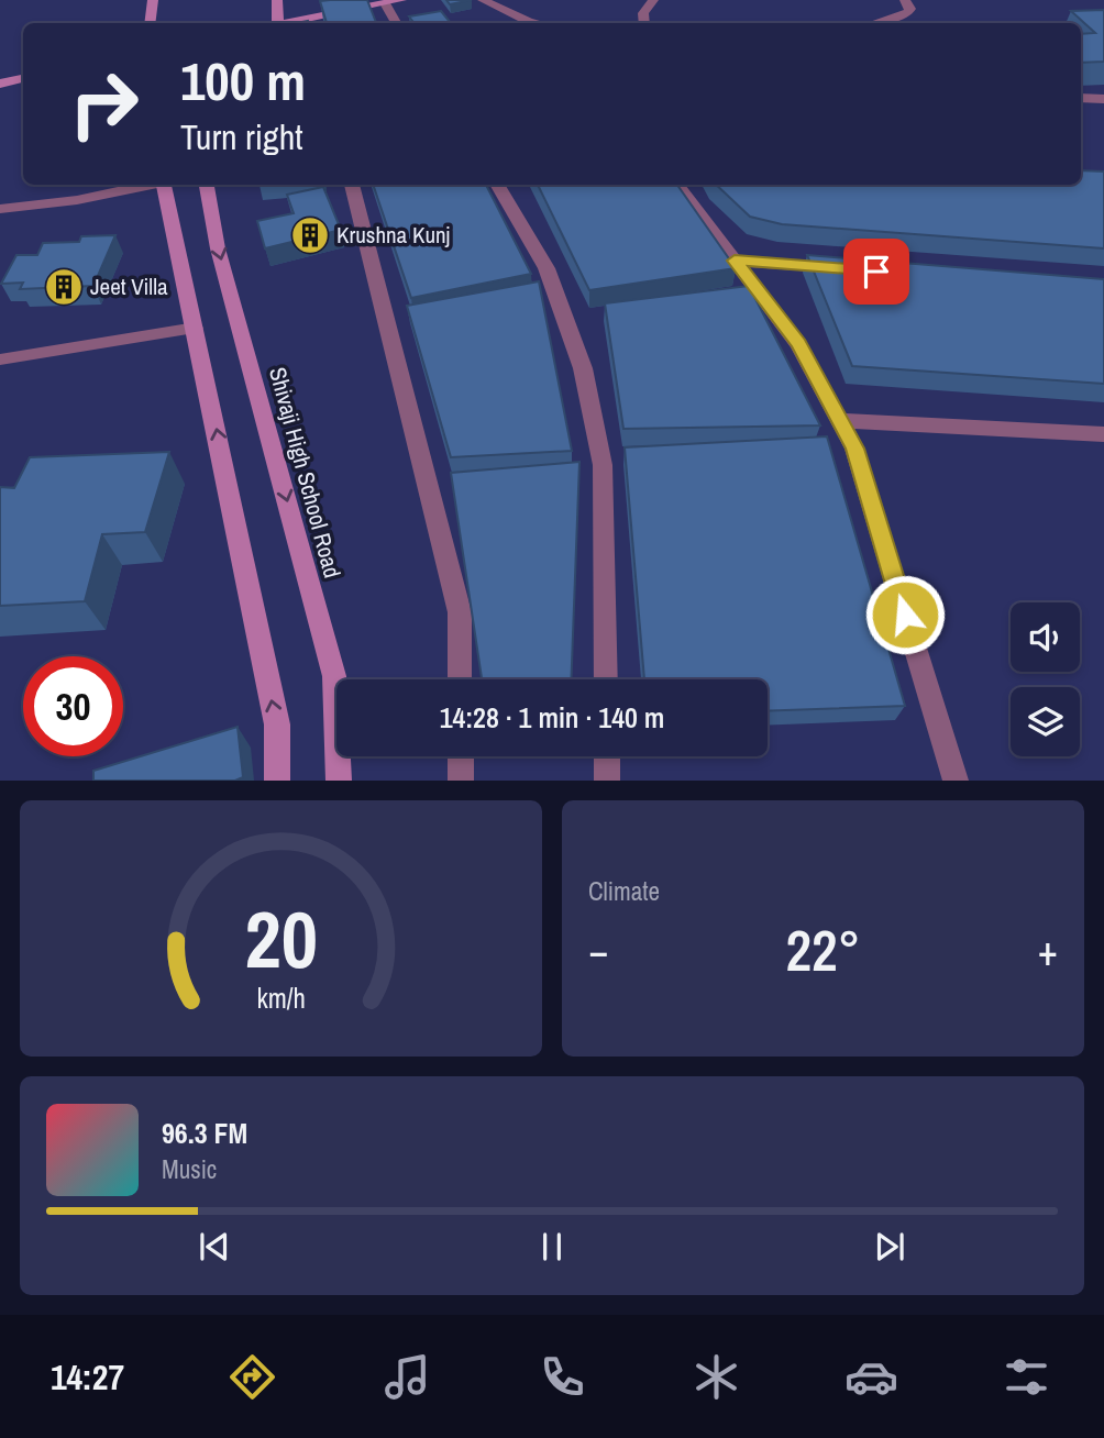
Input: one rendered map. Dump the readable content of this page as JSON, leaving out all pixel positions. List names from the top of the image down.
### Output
{
  "streets": {
    "street": ["Shivaji High School Road"]
  },
  "places": {
    "building": ["Krushna Kunj", "Jeet Villa"]
  },
  "page": {
    "turn": ["100 m", "Turn right"],
    "limit": "30",
    "trip": "14:28 · 1 min · 140 m",
    "tile": "Climate",
    "heat": ["−", "22°", "+"],
    "song": ["96.3 FM", "Music"],
    "tabs": "14:27",
    "gauge": ["20", "km/h"]
  }
}
